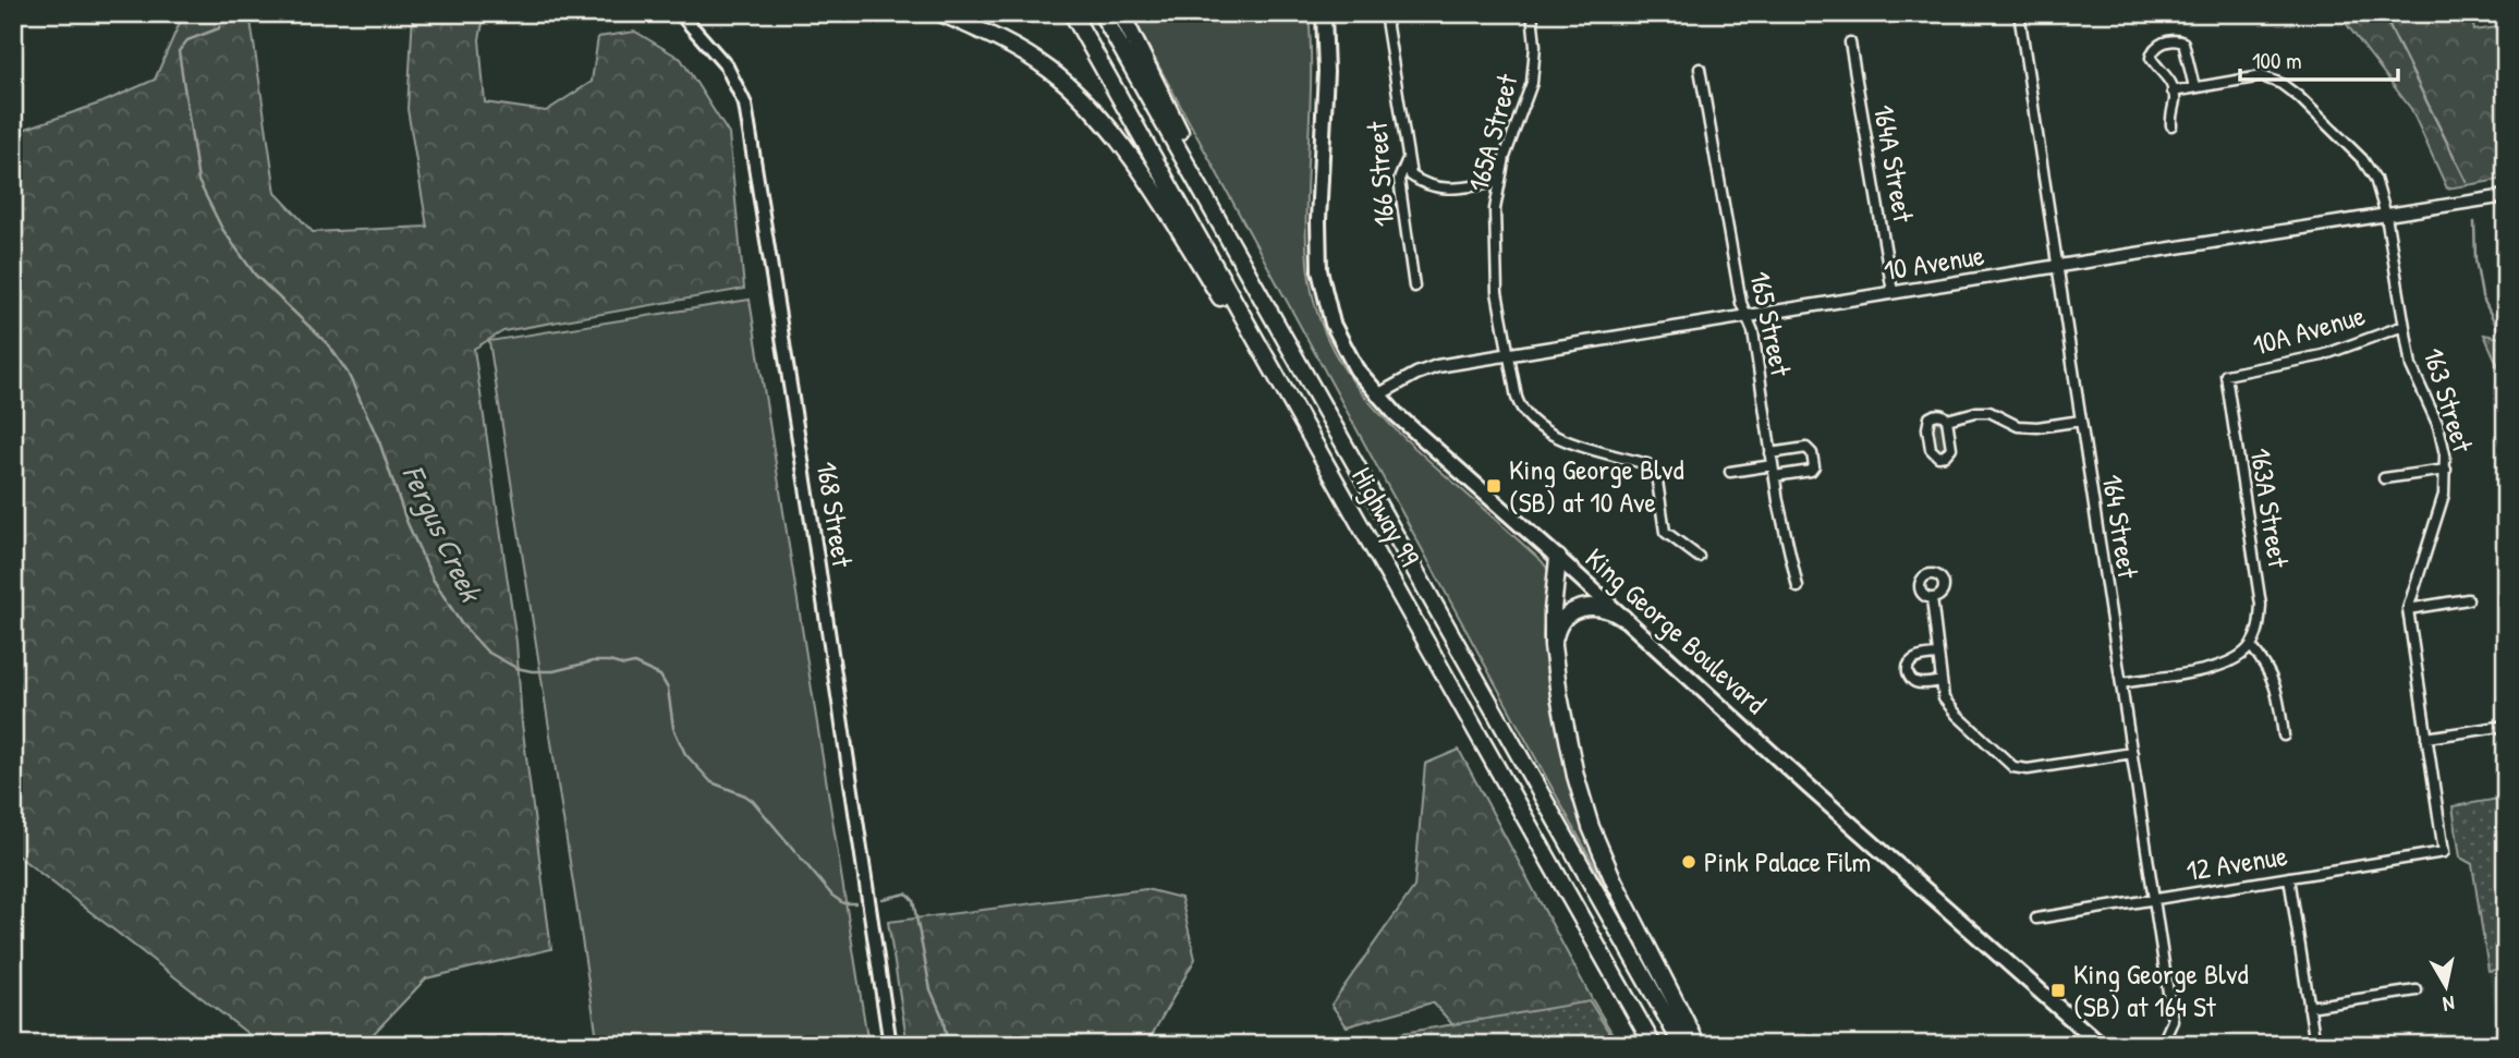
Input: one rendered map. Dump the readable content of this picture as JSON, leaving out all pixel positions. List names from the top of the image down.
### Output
{
  "streets": {
    "highway": ["Highway 99"],
    "main road": ["168 Street", "King George Boulevard"],
    "street": [
      "165A Street",
      "164A Street",
      "166 Street",
      "10 Avenue",
      "165 Street",
      "10A Avenue",
      "163 Street",
      "163A Street",
      "164 Street",
      "12 Avenue"
    ]
  },
  "crossings": [
    ["165A Street", "10 Avenue"],
    ["164A Street", "10 Avenue"],
    ["10 Avenue", "165 Street"],
    ["10 Avenue", "163 Street"],
    ["10 Avenue", "164 Street"],
    ["10 Avenue", "King George Boulevard"],
    ["10A Avenue", "163 Street"],
    ["10A Avenue", "163A Street"],
    ["163 Street", "12 Avenue"],
    ["164 Street", "12 Avenue"]
  ],
  "water": ["Fergus Creek"],
  "places": {
    "transit": ["King George Blvd (SB) at 10 Ave", "King George Blvd (SB) at 164 St"],
    "other": ["Pink Palace Film"]
  },
  "scale_bar": "100 m",
  "north": "bottom"
}
